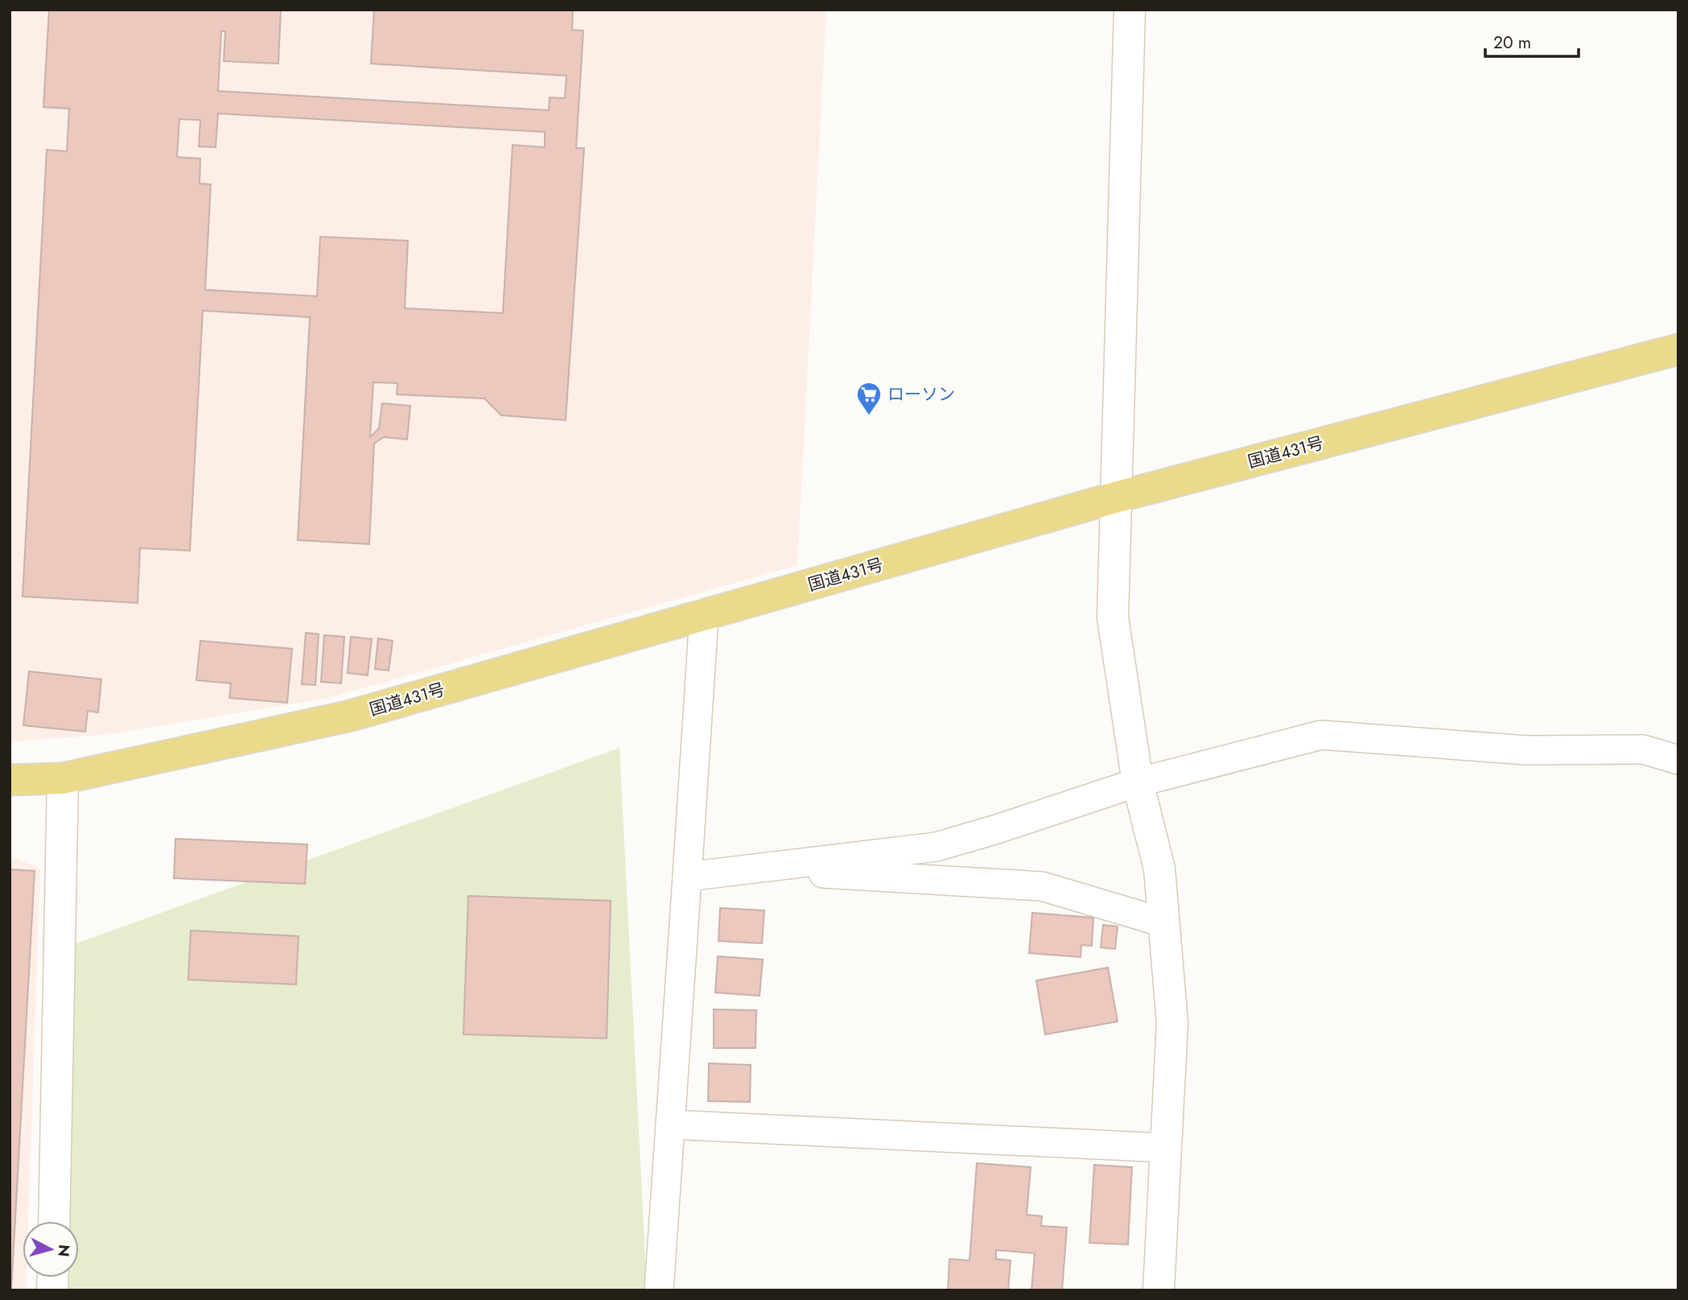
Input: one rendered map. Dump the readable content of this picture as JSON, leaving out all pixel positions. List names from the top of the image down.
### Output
{
  "streets": {
    "highway": ["国道431号"]
  },
  "places": {
    "supermarket": ["ローソン"]
  },
  "scale_bar": "20 m",
  "north": "right"
}
